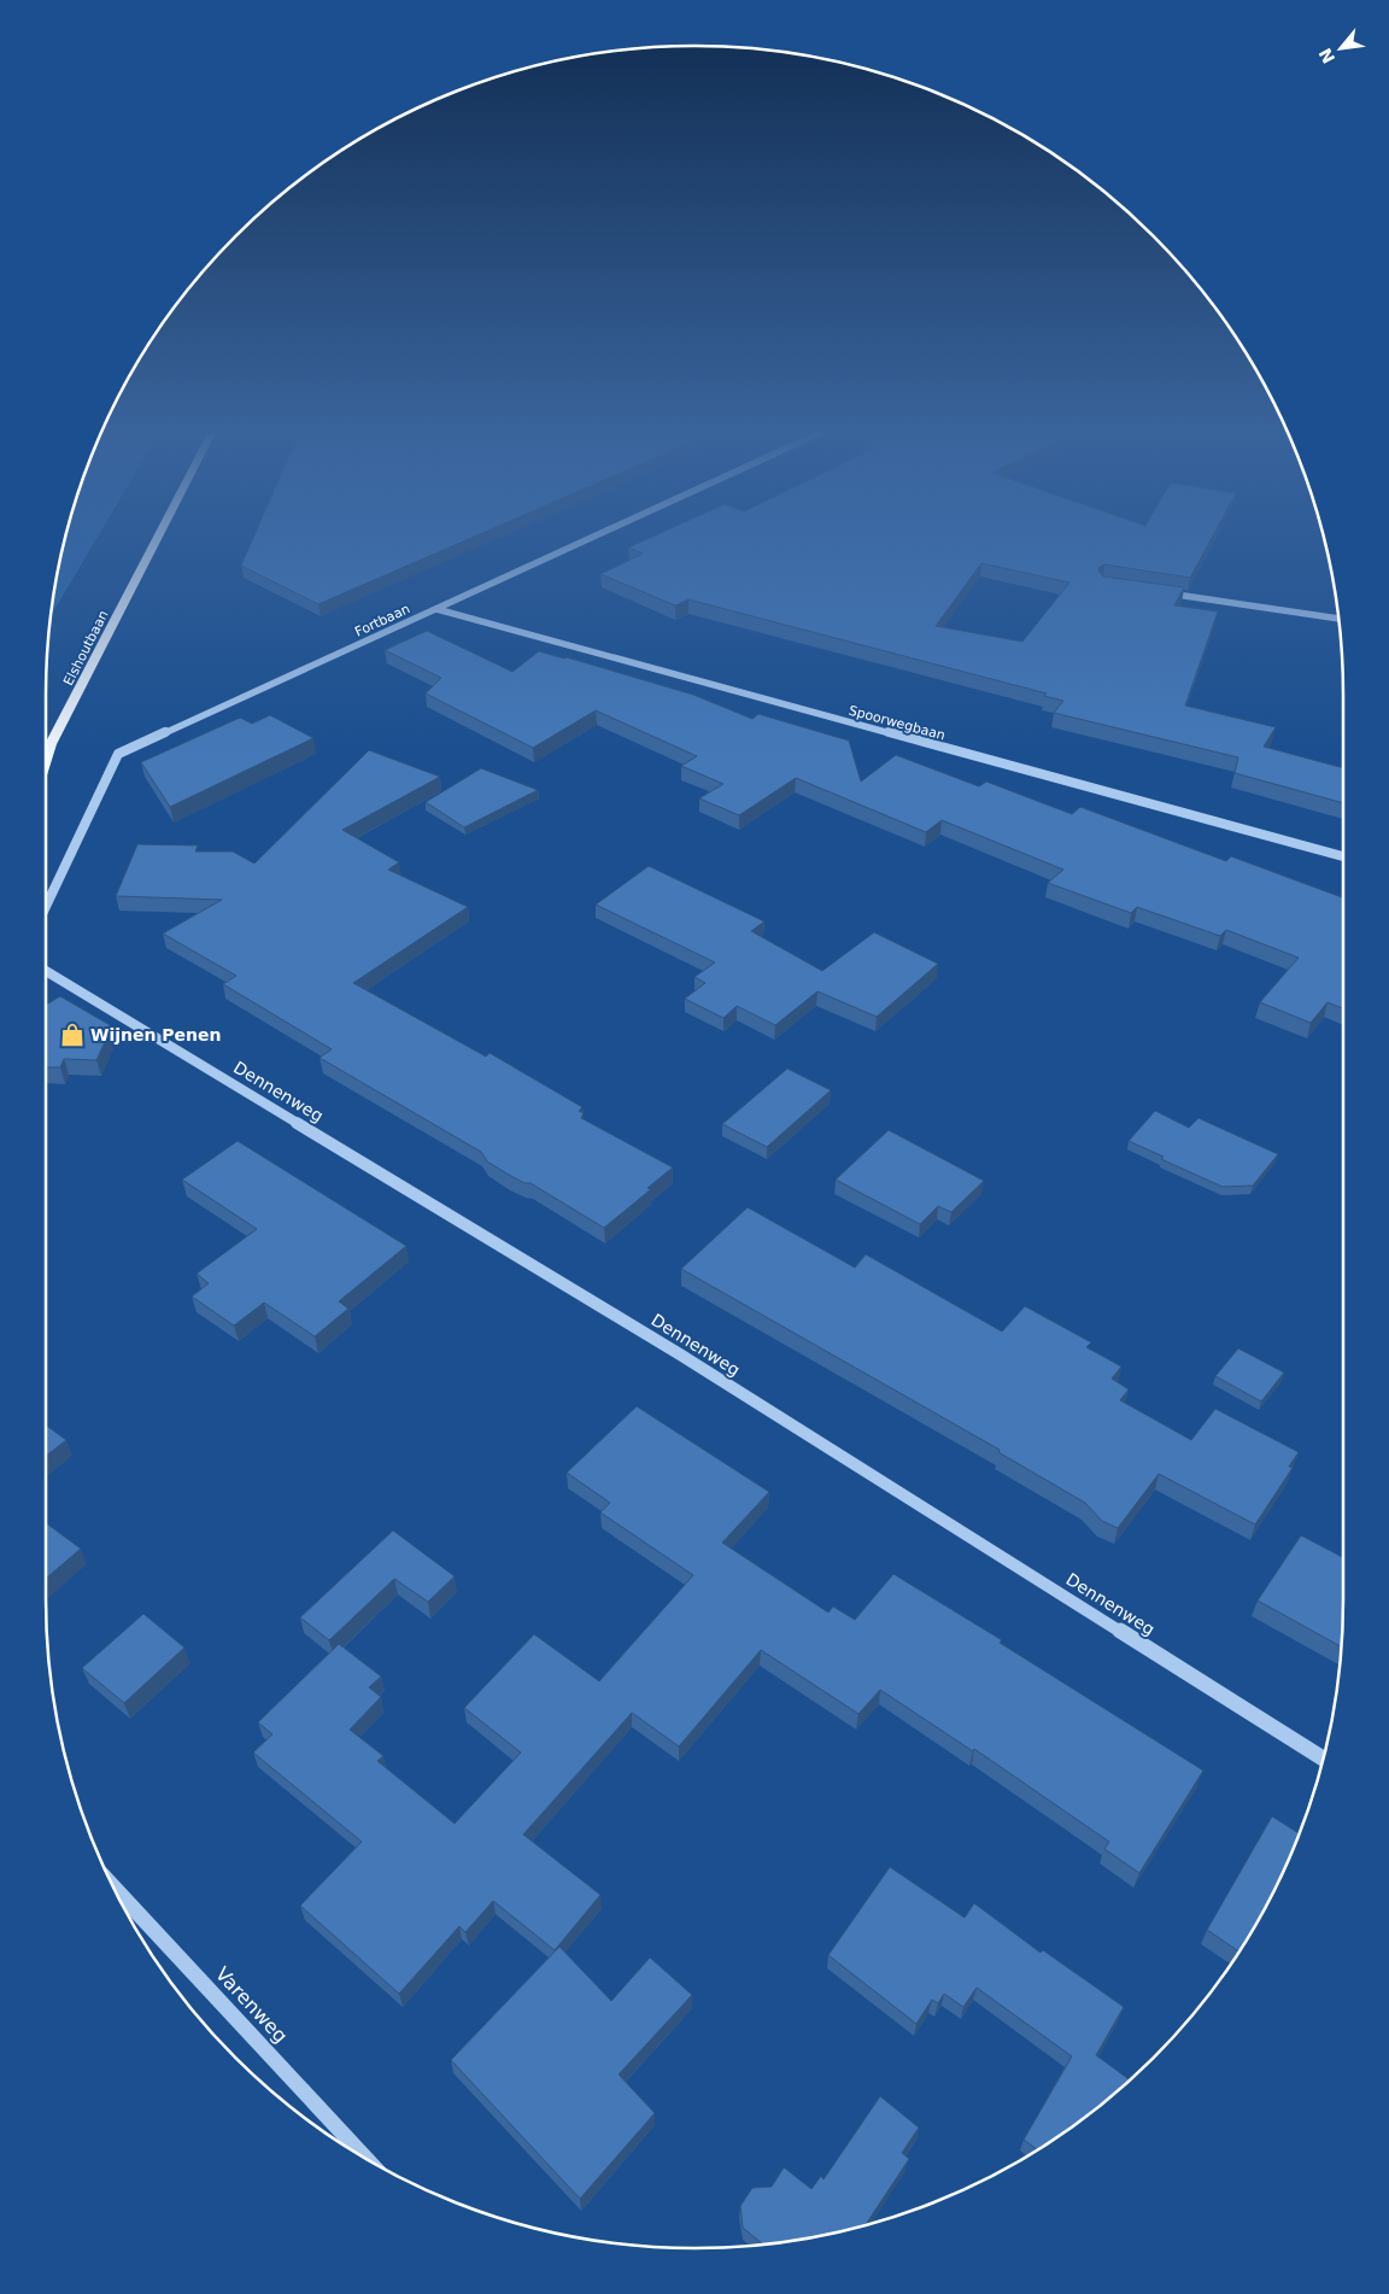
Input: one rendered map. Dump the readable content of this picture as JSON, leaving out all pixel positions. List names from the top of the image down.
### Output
{
  "streets": {
    "main road": ["Elshoutbaan"],
    "street": [
      "Fortbaan",
      "Spoorwegbaan",
      "Dennenweg",
      "Varenweg"
    ]
  },
  "crossings": [
    ["Fortbaan", "Spoorwegbaan"]
  ],
  "places": {
    "shop": ["Wijnen Penen"]
  },
  "north": "bottom left"
}
